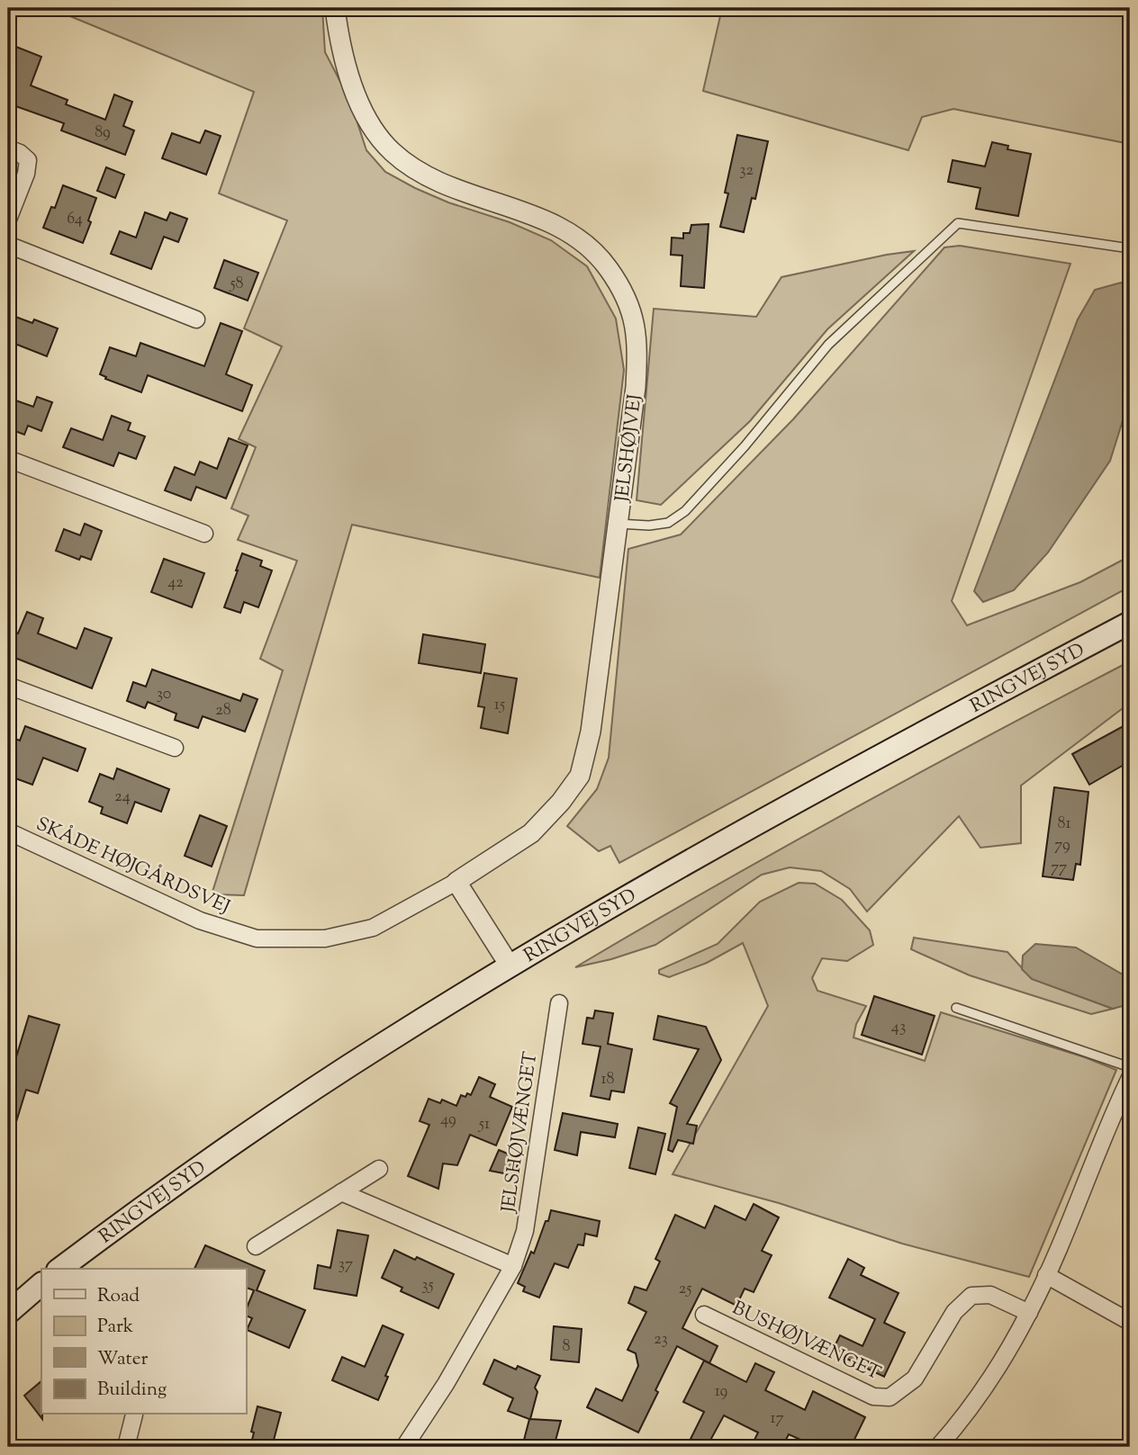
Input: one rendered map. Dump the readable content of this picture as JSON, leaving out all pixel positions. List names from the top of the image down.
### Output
{
  "streets": {
    "main road": ["RINGVEJ SYD"],
    "street": [
      "JELSHØJVEJ",
      "SKÅDE HØJGÅRDSVEJ",
      "JELSHØJVÆNGET",
      "BUSHØJVÆNGET"
    ]
  },
  "crossings": [
    ["JELSHØJVEJ", "SKÅDE HØJGÅRDSVEJ"]
  ],
  "house_numbers": [
    "89",
    "32",
    "64",
    "58",
    "42",
    "30",
    "15",
    "28",
    "24",
    "81",
    "79",
    "77",
    "43",
    "18",
    "49",
    "51",
    "37",
    "35",
    "25",
    "23",
    "8",
    "19",
    "17"
  ],
  "legend": [
    "Road",
    "Park",
    "Water",
    "Building"
  ]
}
